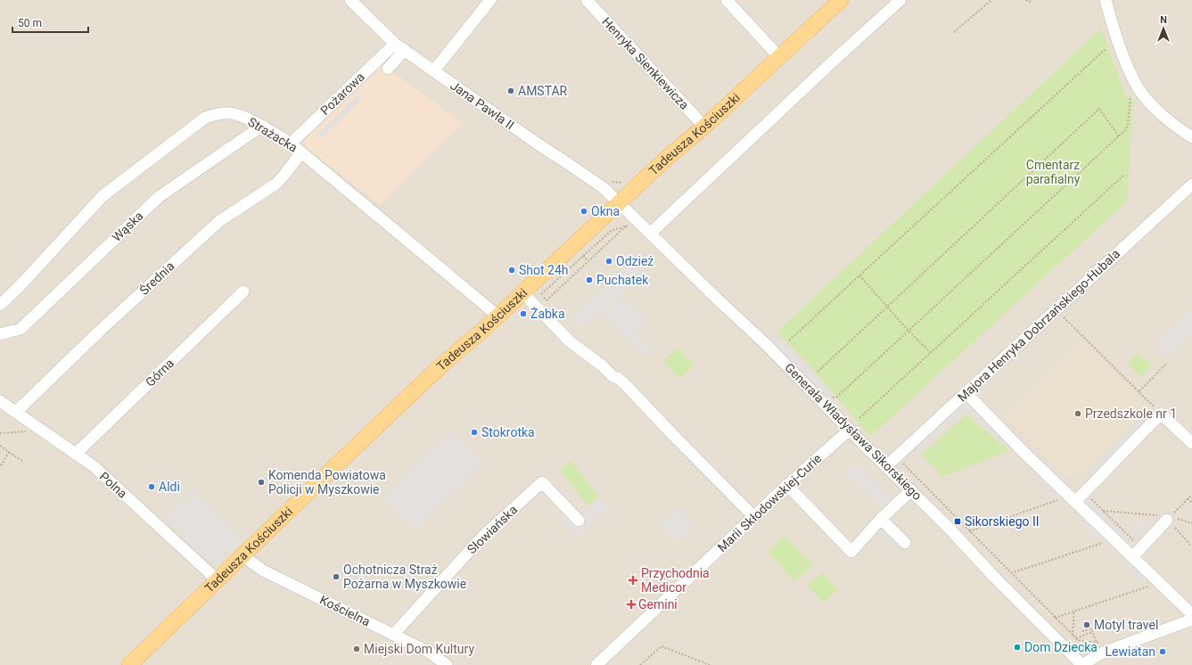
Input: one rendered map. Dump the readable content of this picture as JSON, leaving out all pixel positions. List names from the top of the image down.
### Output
{
  "streets": {
    "main road": ["Tadeusza Kościuszki"],
    "street": [
      "Henryka Sienkiewicza",
      "Pożarowa",
      "Jana Pawła II",
      "Strażacka",
      "Wąska",
      "Średnia",
      "Majora Henryka Dobrzańskiego-Hubala",
      "Górna",
      "Generała Władysława Sikorskiego",
      "Polna",
      "Marii Skłodowskiej-Curie",
      "Słowiańska",
      "Kościelna"
    ]
  },
  "crossings": [
    ["Henryka Sienkiewicza", "Tadeusza Kościuszki"],
    ["Pożarowa", "Jana Pawła II"],
    ["Pożarowa", "Strażacka"],
    ["Jana Pawła II", "Tadeusza Kościuszki"],
    ["Jana Pawła II", "Generała Władysława Sikorskiego"],
    ["Tadeusza Kościuszki", "Strażacka"],
    ["Tadeusza Kościuszki", "Generała Władysława Sikorskiego"],
    ["Tadeusza Kościuszki", "Polna"],
    ["Tadeusza Kościuszki", "Kościelna"],
    ["Strażacka", "Wąska"],
    ["Strażacka", "Średnia"],
    ["Średnia", "Polna"],
    ["Majora Henryka Dobrzańskiego-Hubala", "Generała Władysława Sikorskiego"],
    ["Górna", "Polna"],
    ["Generała Władysława Sikorskiego", "Marii Skłodowskiej-Curie"],
    ["Słowiańska", "Kościelna"]
  ],
  "parks": ["Cmentarz parafialny"],
  "places": {
    "other": [
      "AMSTAR",
      "Okna",
      "Odzież",
      "Shot 24h",
      "Puchatek",
      "Żabka",
      "Przedszkole nr 1",
      "Stokrotka",
      "Komenda Powiatowa Policji w Myszkowie",
      "Aldi",
      "Ochotnicza Straż Pożarna w Myszkowie",
      "Motyl travel",
      "Dom Dziecka",
      "Miejski Dom Kultury",
      "Lewiatan"
    ],
    "transit": ["Sikorskiego II"],
    "health": ["Przychodnia Medicor", "Gemini"]
  },
  "scale_bar": "50 m",
  "north": "top"
}
